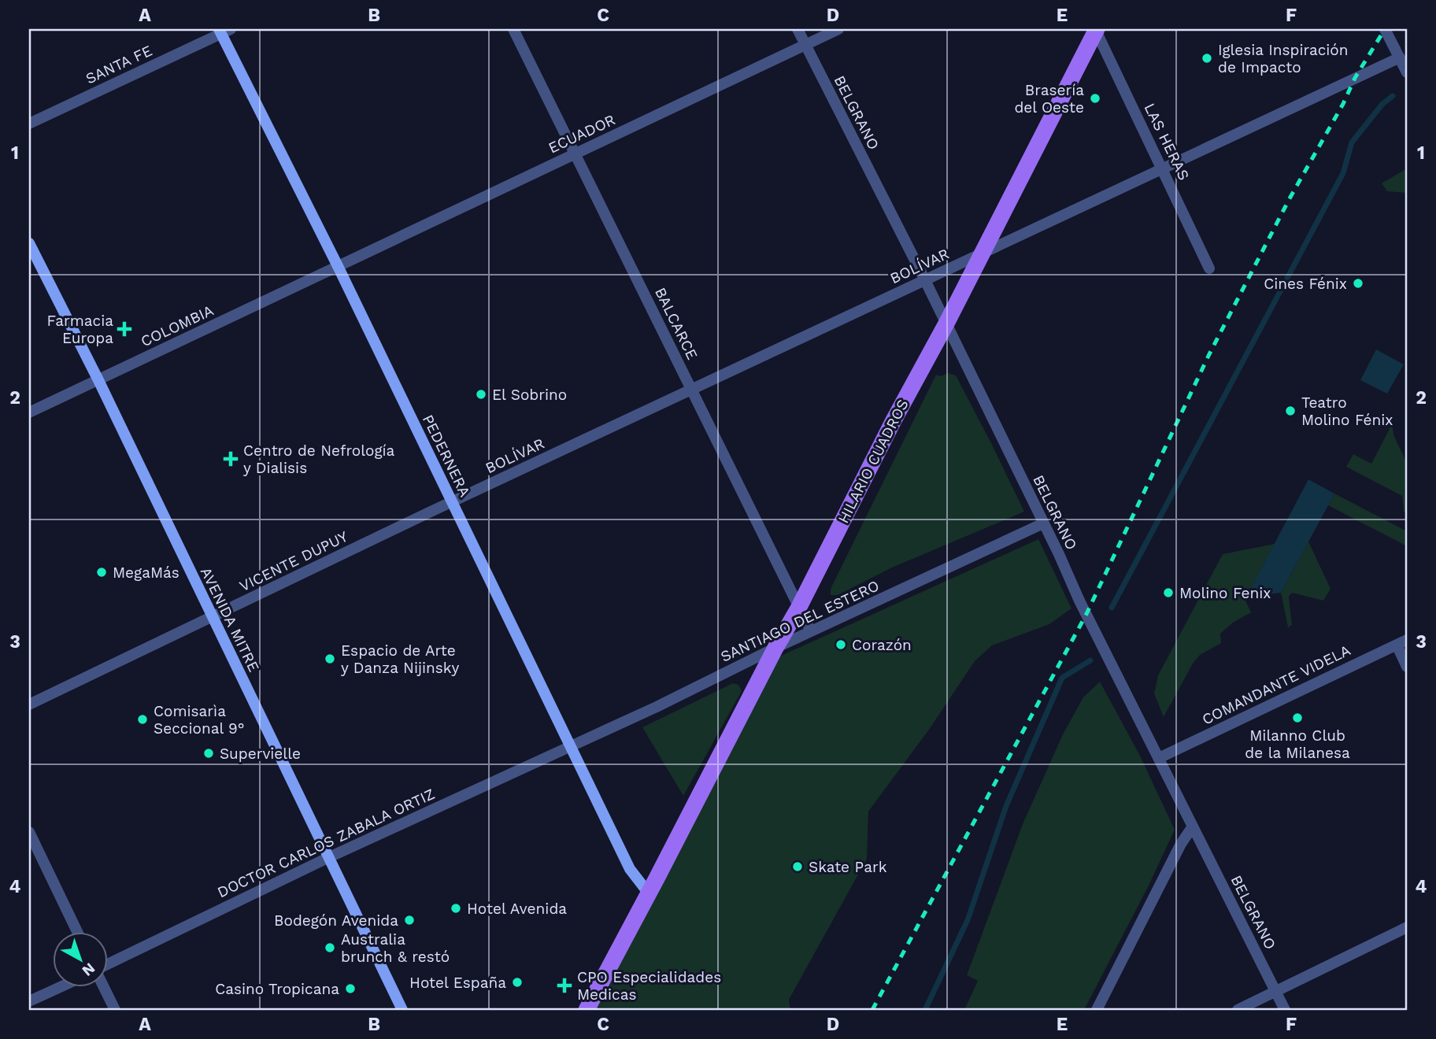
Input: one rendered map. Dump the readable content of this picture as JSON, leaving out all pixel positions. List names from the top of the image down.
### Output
{
  "streets": {
    "main road": ["HILARIO CUADROS"],
    "street": [
      "SANTA FE",
      "BELGRANO",
      "ECUADOR",
      "LAS HERAS",
      "BOLÍVAR",
      "BALCARCE",
      "COLOMBIA",
      "PEDERNERA",
      "VICENTE DUPUY",
      "AVENIDA MITRE",
      "SANTIAGO DEL ESTERO",
      "COMANDANTE VIDELA",
      "DOCTOR CARLOS ZABALA ORTIZ"
    ]
  },
  "crossings": [
    ["SANTA FE", "PEDERNERA"],
    ["BELGRANO", "ECUADOR"],
    ["BELGRANO", "BOLÍVAR"],
    ["BELGRANO", "HILARIO CUADROS"],
    ["BELGRANO", "SANTIAGO DEL ESTERO"],
    ["BELGRANO", "COMANDANTE VIDELA"],
    ["ECUADOR", "BALCARCE"],
    ["ECUADOR", "COLOMBIA"],
    ["ECUADOR", "PEDERNERA"],
    ["LAS HERAS", "BOLÍVAR"],
    ["LAS HERAS", "HILARIO CUADROS"],
    ["BOLÍVAR", "BALCARCE"],
    ["BOLÍVAR", "PEDERNERA"],
    ["BOLÍVAR", "HILARIO CUADROS"],
    ["BOLÍVAR", "VICENTE DUPUY"],
    ["BALCARCE", "HILARIO CUADROS"],
    ["BALCARCE", "SANTIAGO DEL ESTERO"],
    ["COLOMBIA", "PEDERNERA"],
    ["COLOMBIA", "AVENIDA MITRE"],
    ["PEDERNERA", "HILARIO CUADROS"],
    ["PEDERNERA", "VICENTE DUPUY"],
    ["PEDERNERA", "SANTIAGO DEL ESTERO"],
    ["PEDERNERA", "DOCTOR CARLOS ZABALA ORTIZ"],
    ["HILARIO CUADROS", "SANTIAGO DEL ESTERO"],
    ["VICENTE DUPUY", "AVENIDA MITRE"],
    ["AVENIDA MITRE", "DOCTOR CARLOS ZABALA ORTIZ"],
    ["SANTIAGO DEL ESTERO", "DOCTOR CARLOS ZABALA ORTIZ"]
  ],
  "places": {
    "other": [
      "Iglesia Inspiración de Impacto",
      "Brasería del Oeste",
      "Cines Fénix",
      "El Sobrino",
      "Teatro Molino Fénix",
      "MegaMás",
      "Molino Fenix",
      "Corazón",
      "Espacio de Arte y Danza Nijinsky",
      "Milanno Club de la Milanesa",
      "Comisarìa Seccional 9°",
      "Supervielle",
      "Skate Park",
      "Hotel Avenida",
      "Bodegón Avenida",
      "Australia brunch & restó",
      "Hotel España",
      "Casino Tropicana"
    ],
    "health": ["Farmacia Europa", "Centro de Nefrología y Dialisis", "CPO Especialidades Medicas"]
  },
  "north": "bottom right",
  "grid": {
    "columns": [
      "A",
      "B",
      "C",
      "D",
      "E",
      "F"
    ],
    "rows": [
      "1",
      "2",
      "3",
      "4"
    ]
  }
}
